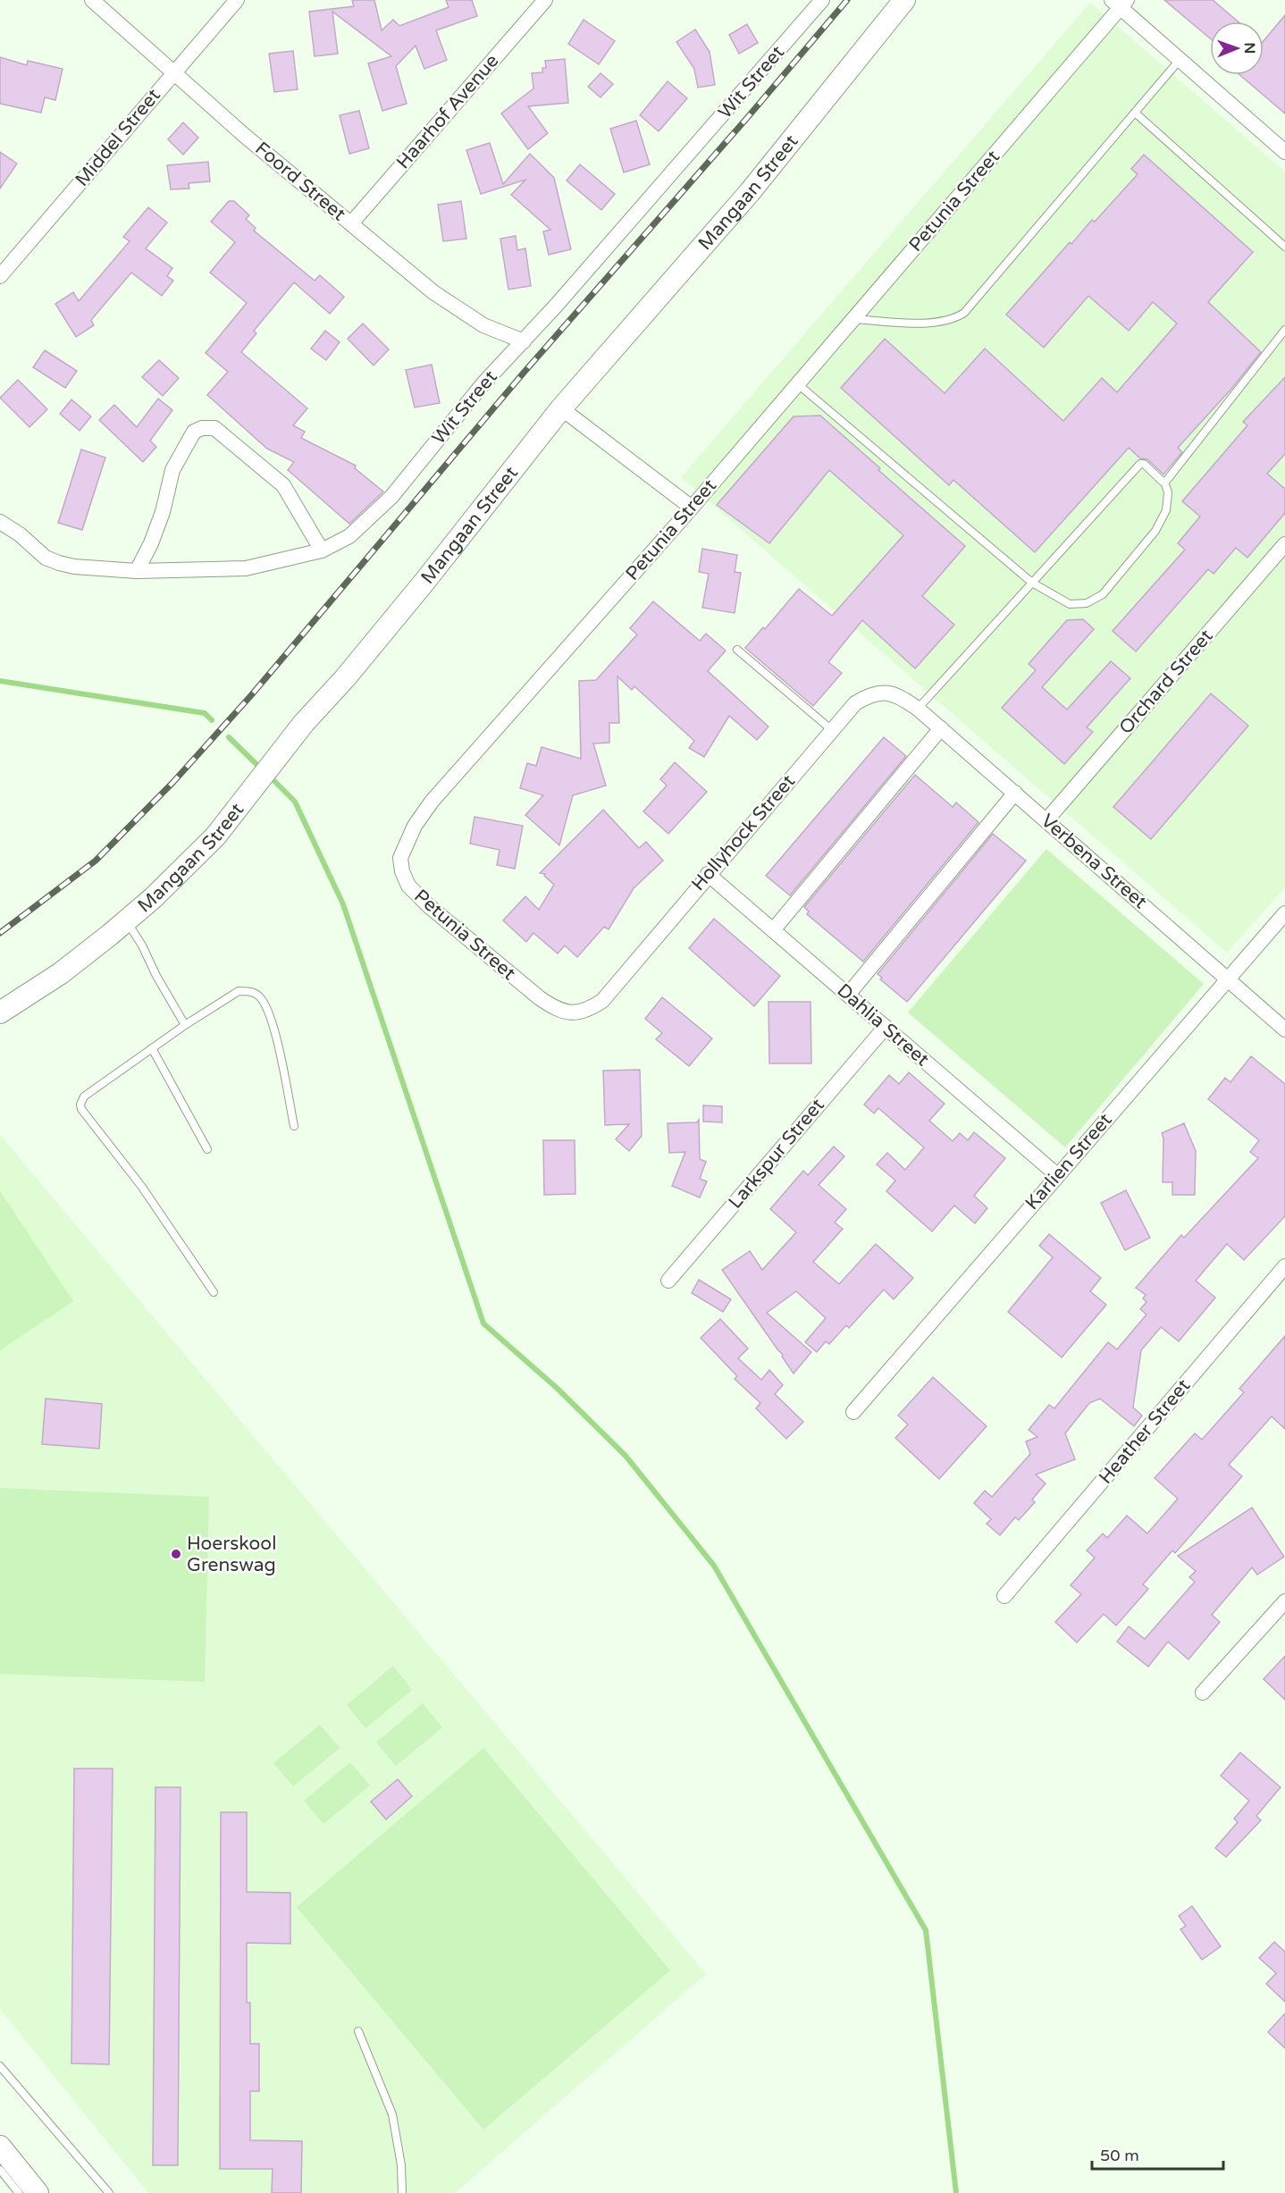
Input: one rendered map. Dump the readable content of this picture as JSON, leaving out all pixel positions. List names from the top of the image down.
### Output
{
  "streets": {
    "street": [
      "Wit Street",
      "Haarhof Avenue",
      "Middel Street",
      "Foord Street",
      "Mangaan Street",
      "Petunia Street",
      "Orchard Street",
      "Hollyhock Street",
      "Verbena Street",
      "Dahlia Street",
      "Larkspur Street",
      "Karlien Street",
      "Heather Street"
    ]
  },
  "crossings": [
    ["Wit Street", "Foord Street"],
    ["Haarhof Avenue", "Foord Street"],
    ["Middel Street", "Foord Street"],
    ["Petunia Street", "Hollyhock Street"],
    ["Orchard Street", "Verbena Street"],
    ["Hollyhock Street", "Verbena Street"],
    ["Hollyhock Street", "Dahlia Street"],
    ["Verbena Street", "Karlien Street"],
    ["Dahlia Street", "Larkspur Street"],
    ["Dahlia Street", "Karlien Street"]
  ],
  "places": ["Hoerskool Grenswag"],
  "scale_bar": "50 m",
  "north": "right"
}
